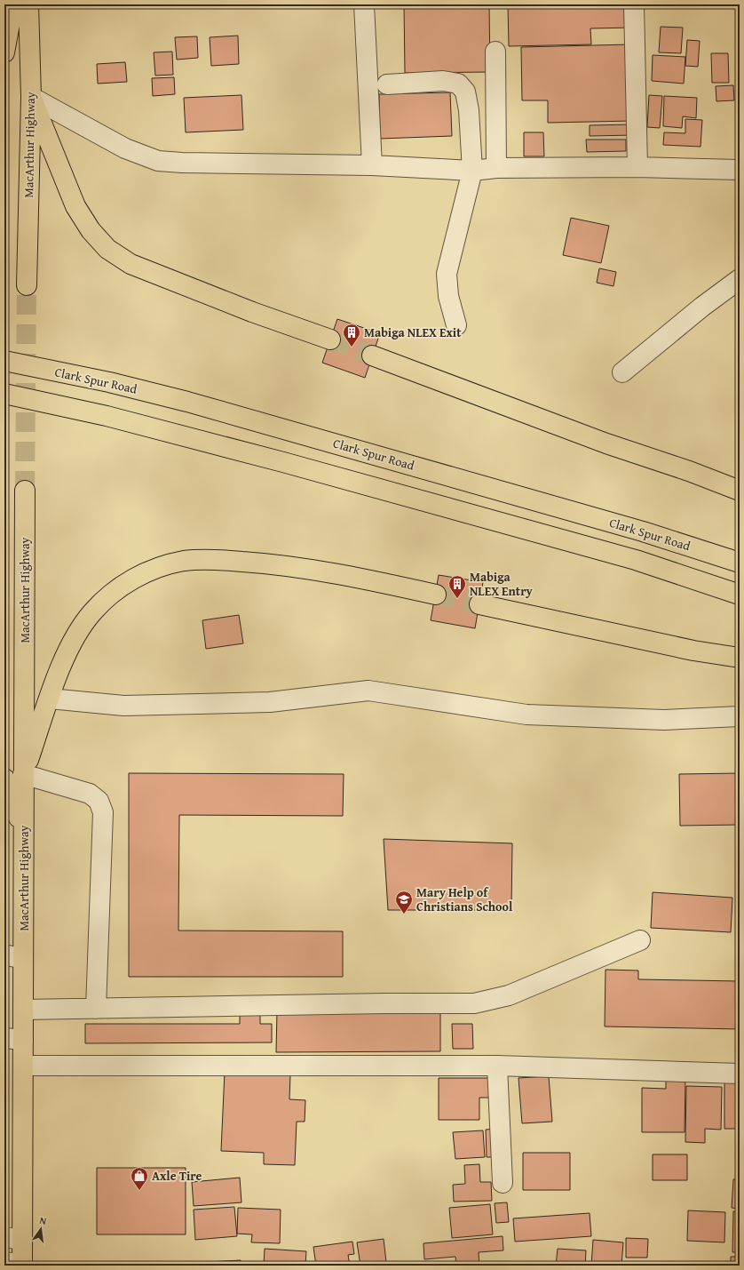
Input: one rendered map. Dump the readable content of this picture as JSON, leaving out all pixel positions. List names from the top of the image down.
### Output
{
  "streets": {
    "highway": ["MacArthur Highway", "Clark Spur Road"]
  },
  "places": {
    "building": ["Mabiga NLEX Exit", "Mabiga NLEX Entry"],
    "school or university": ["Mary Help of Christians School"],
    "shop": ["Axle Tire"]
  },
  "north": "top"
}
